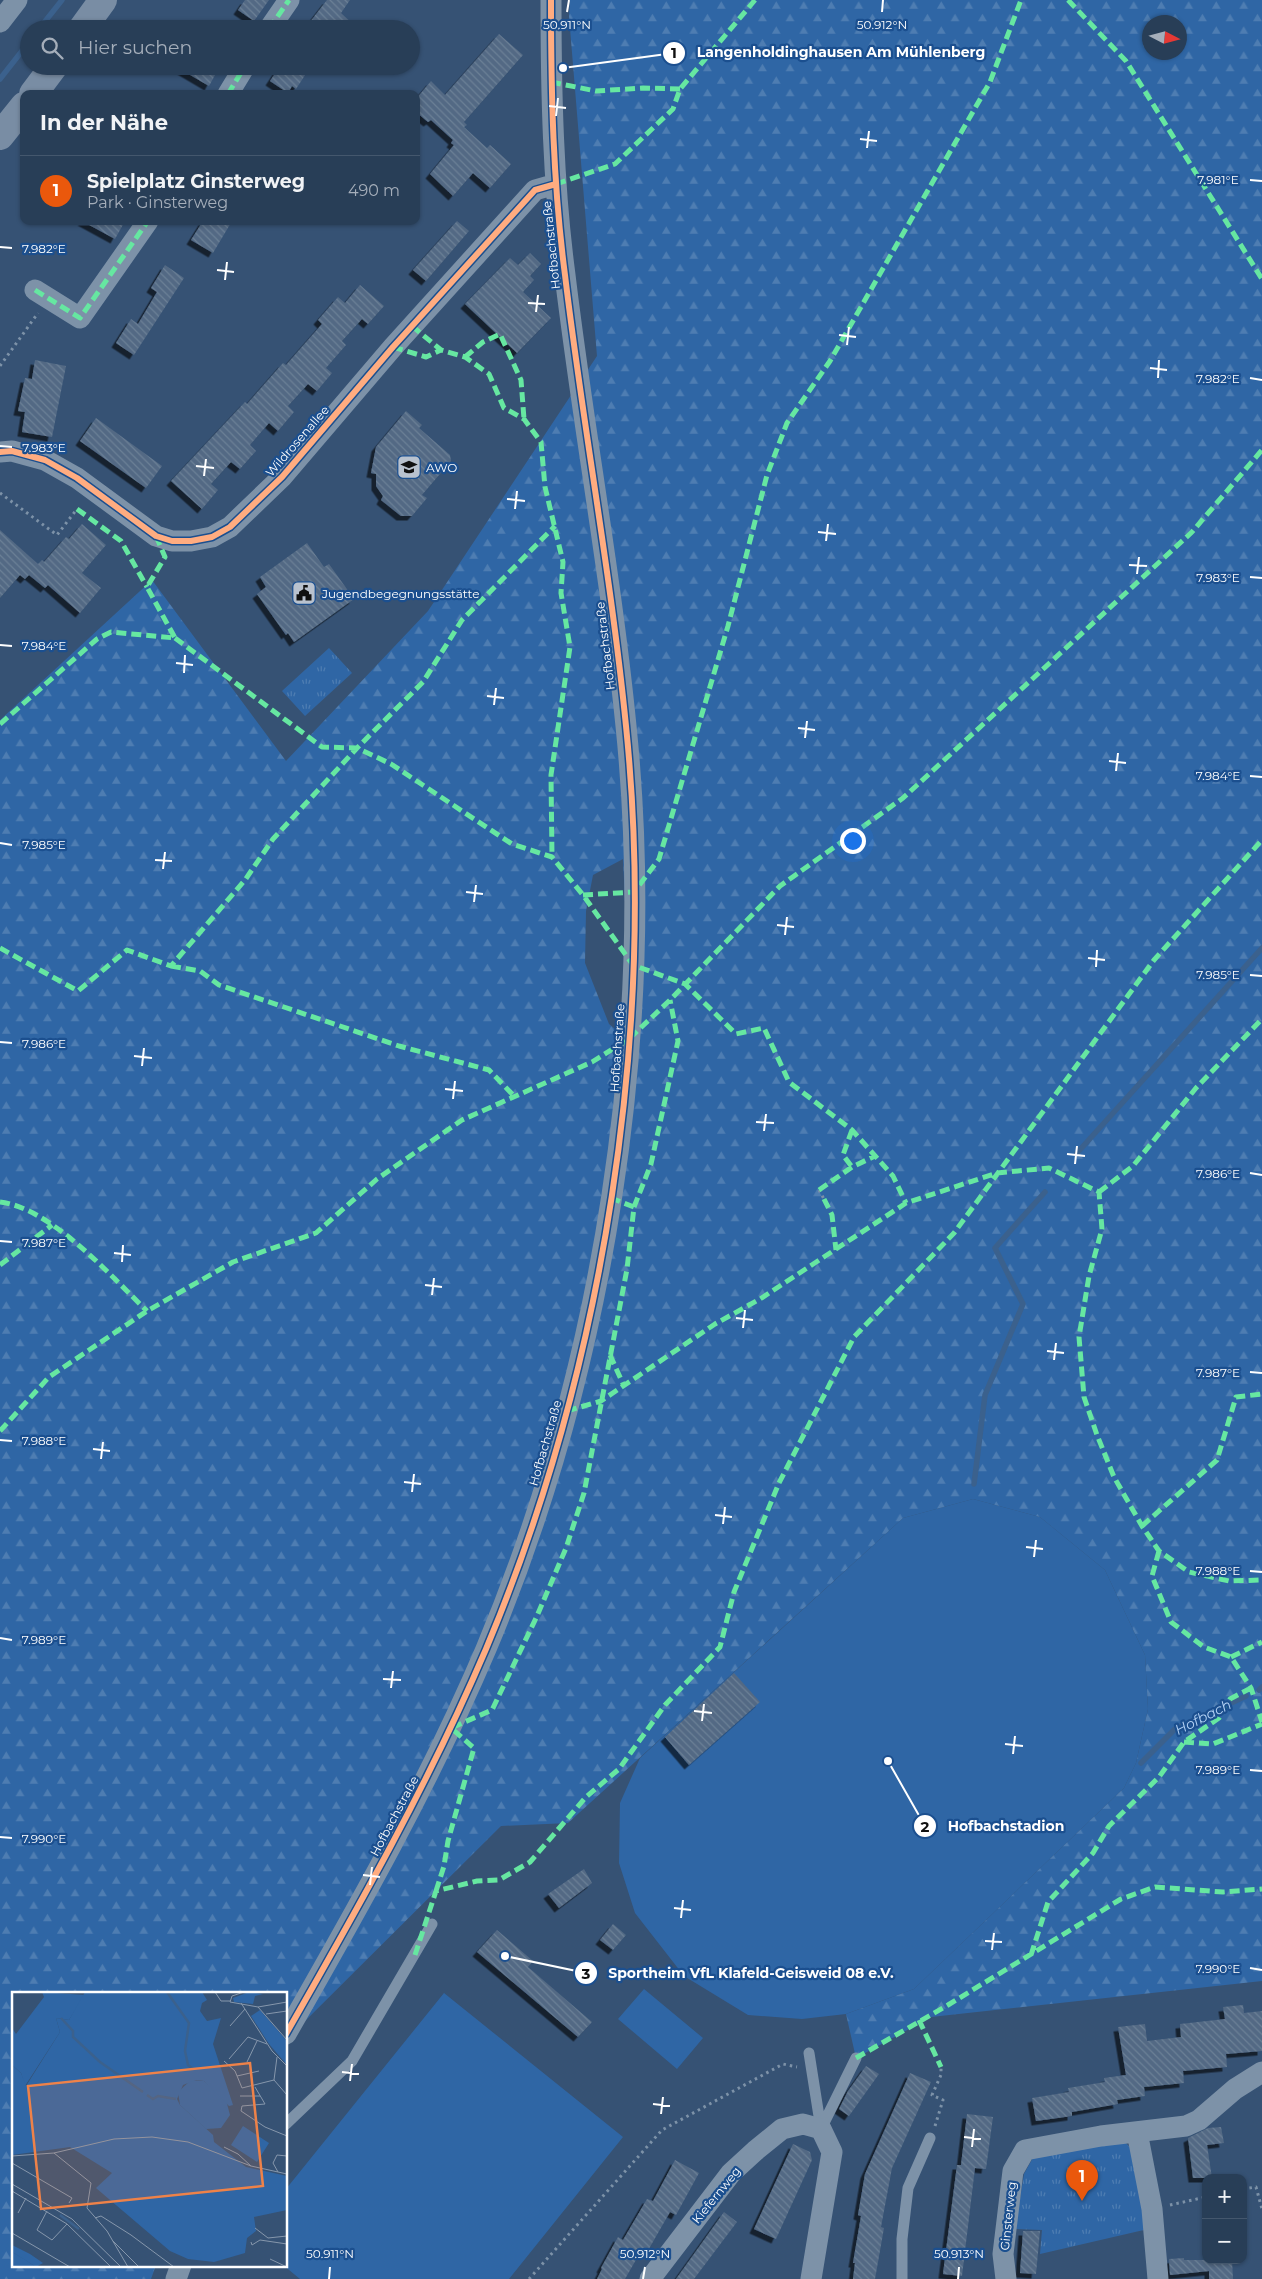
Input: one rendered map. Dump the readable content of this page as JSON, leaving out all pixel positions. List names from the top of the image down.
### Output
{
  "streets": {
    "street": [
      "Hofbachstraße",
      "Wildrosenallee",
      "Kiefernweg",
      "Ginsterweg"
    ]
  },
  "crossings": [
    ["Hofbachstraße", "Wildrosenallee"]
  ],
  "water": ["Hofbach"],
  "places": {
    "other": ["Langenholdinghausen Am Mühlenberg", "Hofbachstadion", "Sportheim VfL Klafeld-Geisweid 08 e.V."],
    "school or university": ["AWO"],
    "public building": ["Jugendbegegnungsstätte"]
  },
  "north": "right",
  "page": {
    "search": "Hier suchen",
    "heading": "In der Nähe",
    "list": [
      {
        "mark": "1",
        "name": "Spielplatz Ginsterweg",
        "note": "Park · Ginsterweg",
        "value": "490 m"
      }
    ],
    "pins": "1",
    "map_buttons": ["+", "−"]
  },
  "coordinates": [
    "50.911°N",
    "50.912°N",
    "7.981°E",
    "7.982°E",
    "7.983°E",
    "7.984°E",
    "7.985°E",
    "7.986°E",
    "7.987°E",
    "7.988°E",
    "7.989°E",
    "7.990°E",
    "50.913°N"
  ]
}
